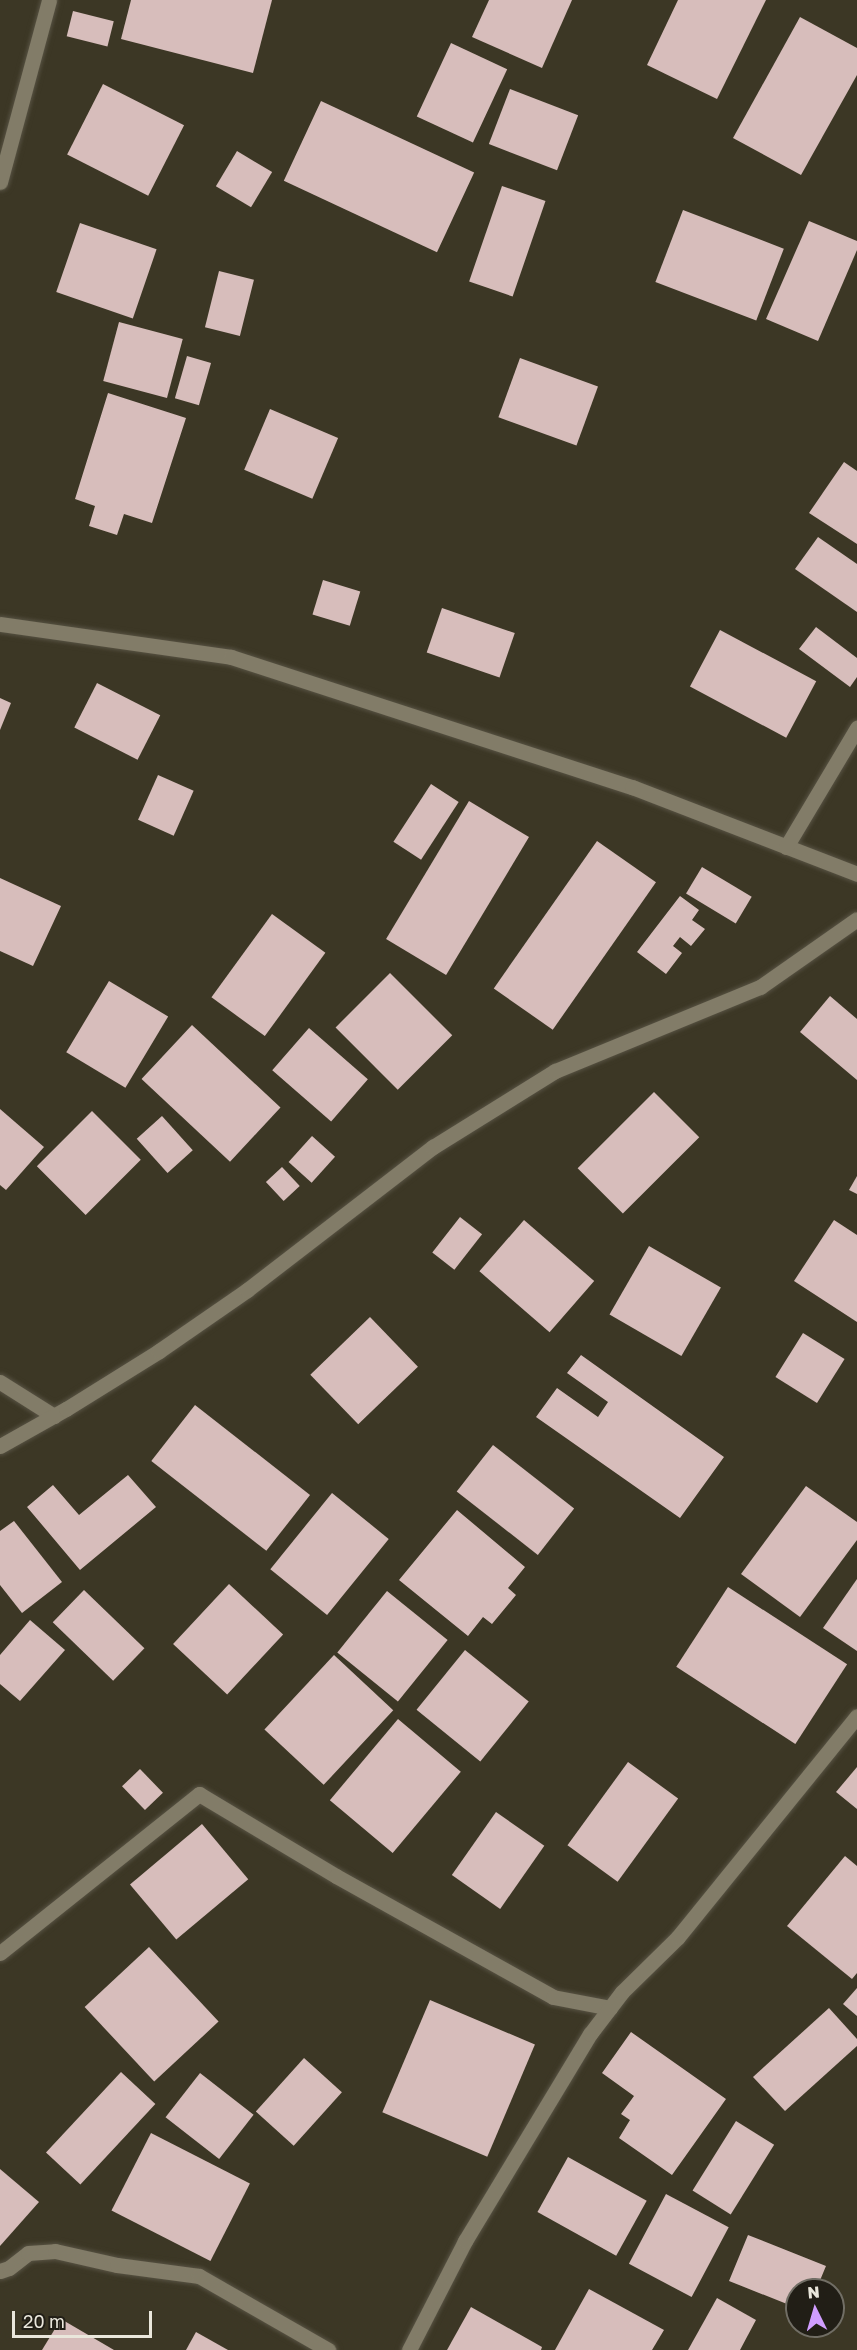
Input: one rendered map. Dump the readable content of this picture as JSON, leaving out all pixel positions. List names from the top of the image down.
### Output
{
  "scale_bar": "20 m",
  "north": "top"
}
